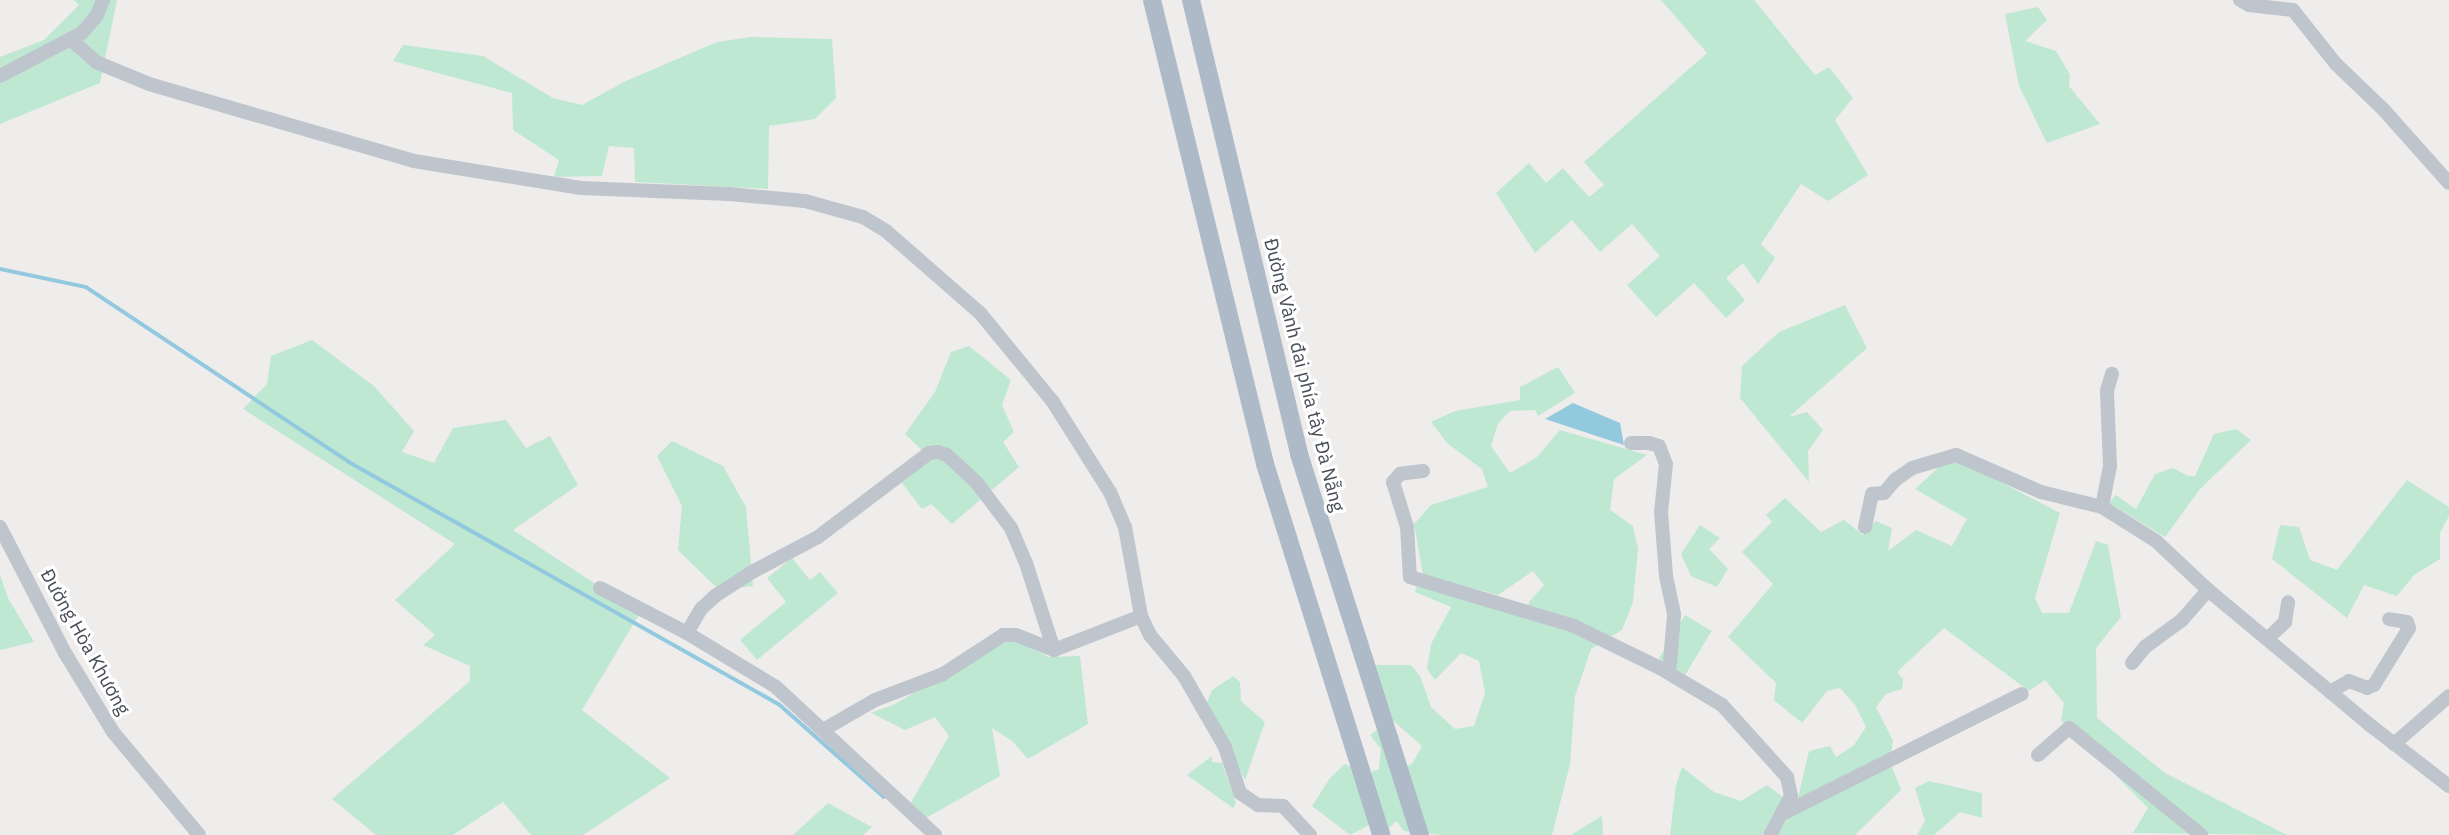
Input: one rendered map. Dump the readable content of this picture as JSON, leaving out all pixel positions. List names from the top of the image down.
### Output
{
  "streets": {
    "main road": ["Đường Vành đai phía tây Đà Nẵng"],
    "street": ["Đường Hòa Khương"]
  }
}
